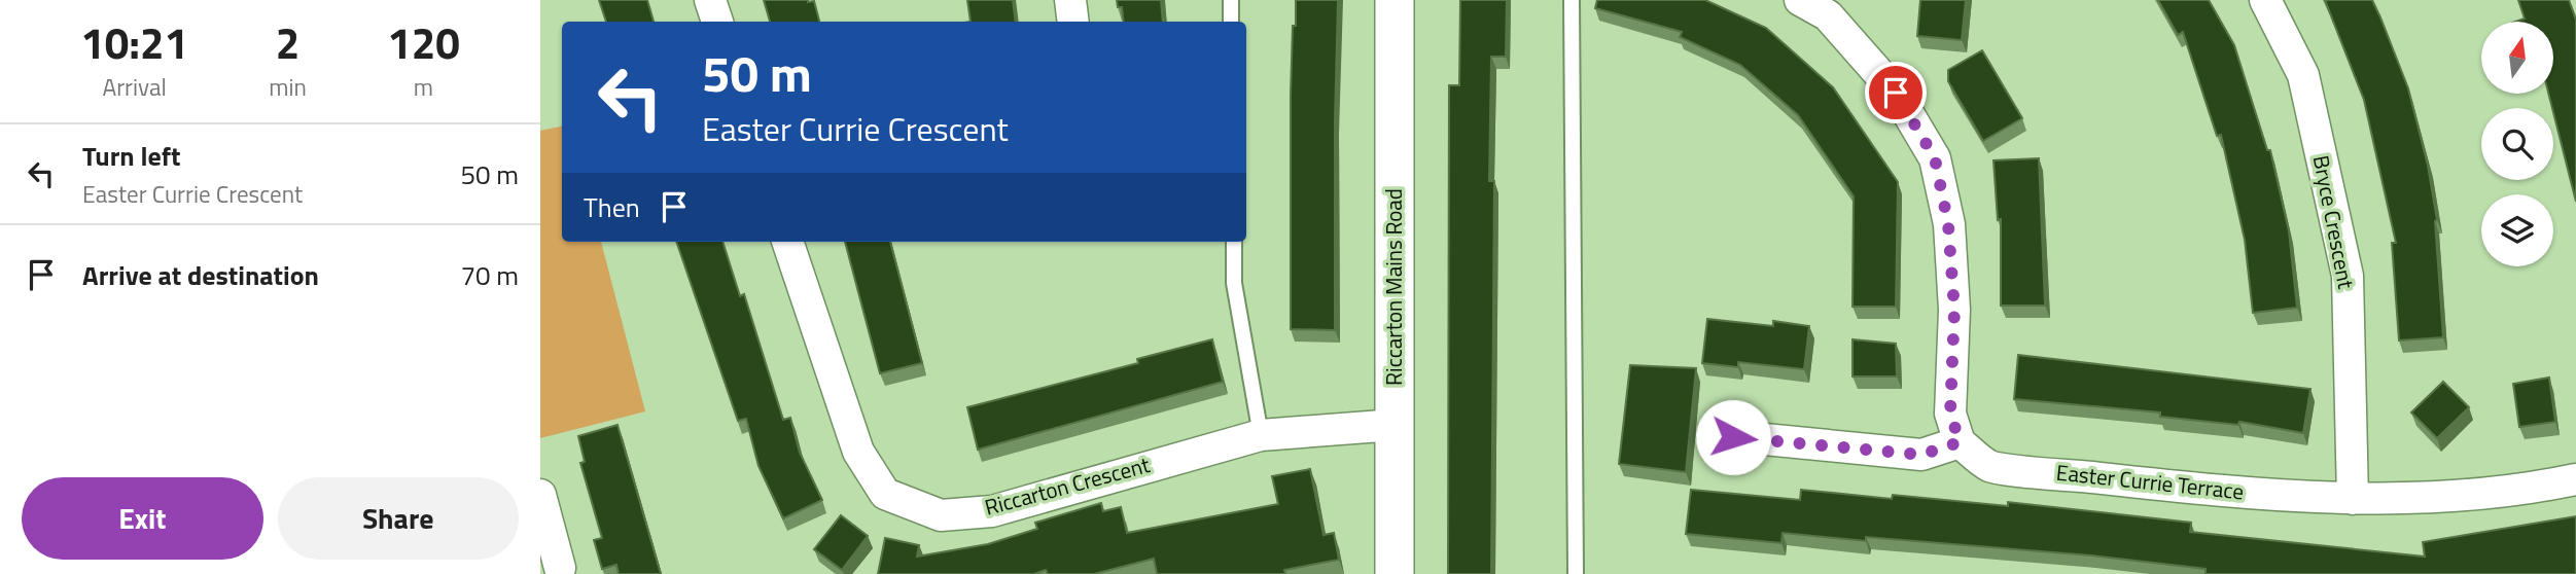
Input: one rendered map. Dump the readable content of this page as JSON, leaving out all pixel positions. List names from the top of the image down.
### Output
{
  "streets": {
    "street": [
      "Bryce Crescent",
      "Riccarton Mains Road",
      "Easter Currie Terrace",
      "Riccarton Crescent"
    ]
  },
  "crossings": [
    ["Bryce Crescent", "Easter Currie Terrace"],
    ["Riccarton Mains Road", "Riccarton Crescent"]
  ],
  "north": "top",
  "page": {
    "eta": [
      "10:21",
      "Arrival",
      "2",
      "min",
      "120",
      "m"
    ],
    "turn": ["50 m", "Easter Currie Crescent"],
    "list": [
      {
        "name": "Turn left",
        "note": "Easter Currie Crescent",
        "value": "50 m"
      },
      {
        "name": "Arrive at destination",
        "value": "70 m"
      }
    ],
    "then": "Then",
    "buttons": ["Exit", "Share"]
  }
}
